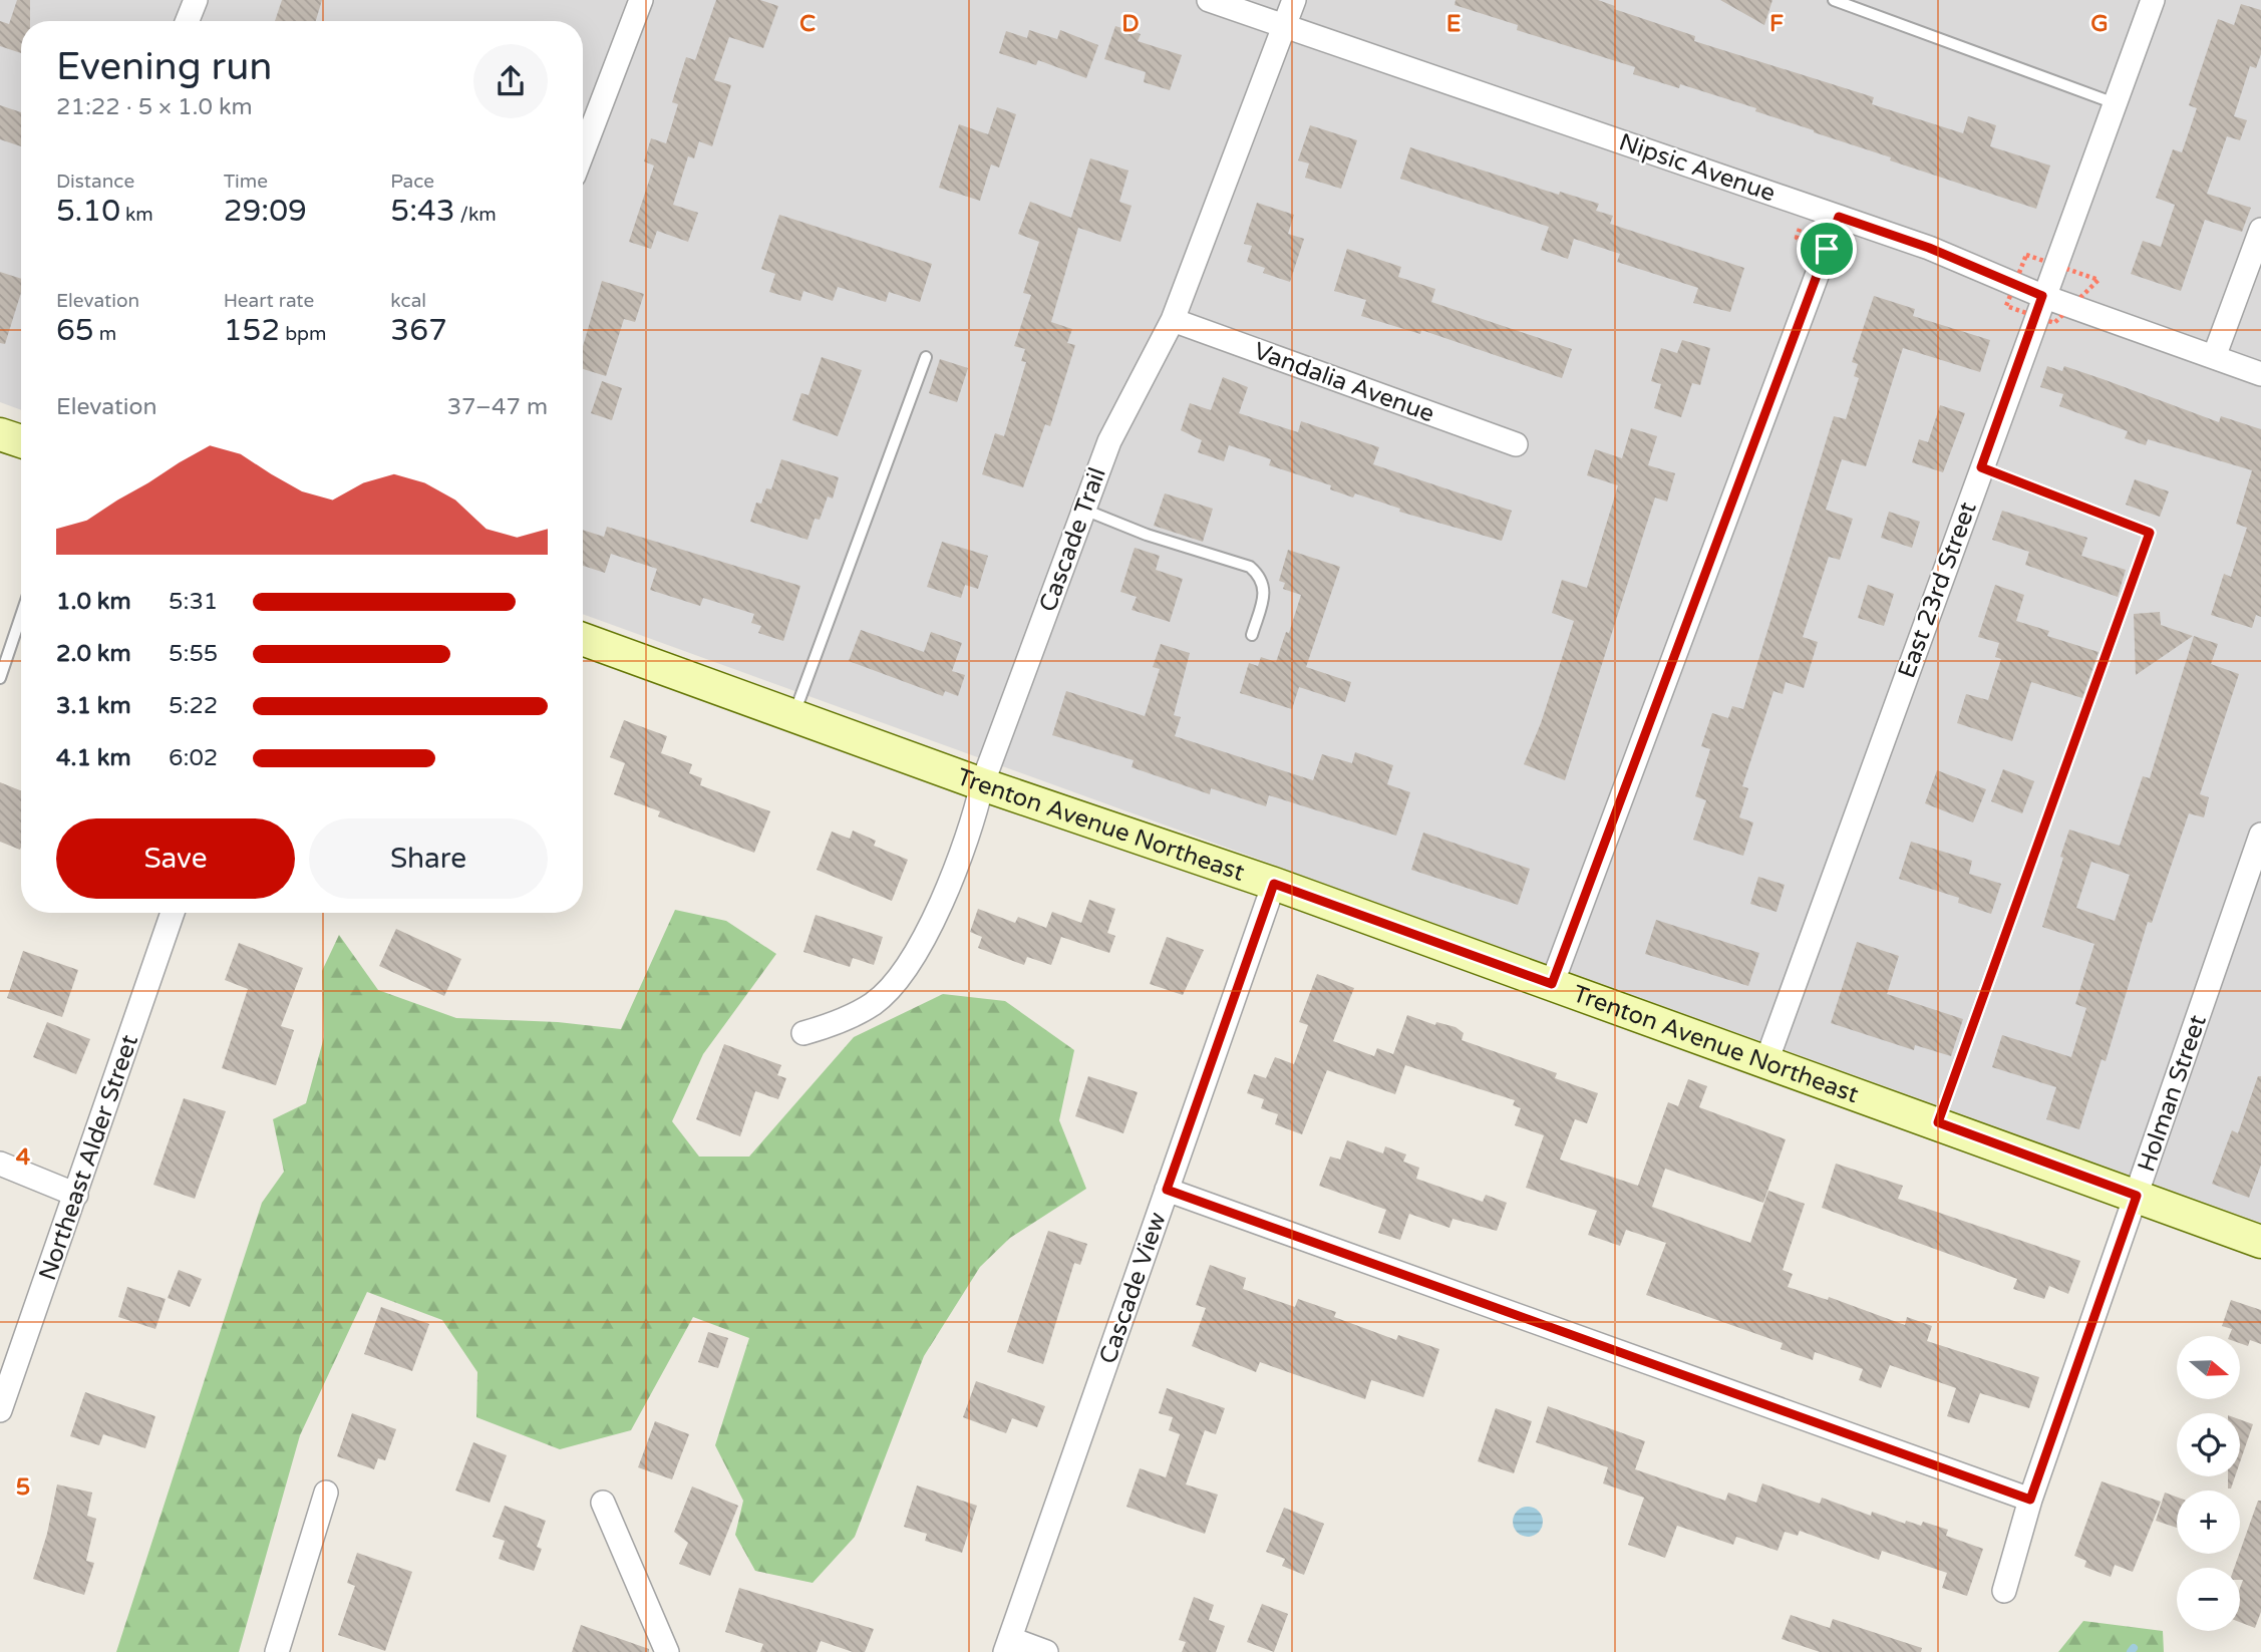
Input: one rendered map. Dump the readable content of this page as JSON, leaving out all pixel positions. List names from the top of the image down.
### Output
{
  "streets": {
    "main road": ["Trenton Avenue Northeast"],
    "street": [
      "Nipsic Avenue",
      "Vandalia Avenue",
      "Cascade Trail",
      "East 23rd Street",
      "Holman Street",
      "Northeast Alder Street",
      "Cascade View"
    ]
  },
  "crossings": [
    ["Nipsic Avenue", "Cascade Trail"],
    ["Nipsic Avenue", "East 23rd Street"],
    ["Vandalia Avenue", "Cascade Trail"],
    ["Cascade Trail", "Trenton Avenue Northeast"],
    ["East 23rd Street", "Trenton Avenue Northeast"],
    ["Trenton Avenue Northeast", "Holman Street"],
    ["Trenton Avenue Northeast", "Cascade View"]
  ],
  "north": "right",
  "page": {
    "heading": ["Evening run", "21:22 · 5 × 1.0 km"],
    "stats": [
      ["Distance", "5.10 km"],
      ["Time", "29:09"],
      ["Pace", "5:43 /km"],
      ["Elevation", "65 m"],
      ["Heart rate", "152 bpm"],
      ["kcal", "367"]
    ],
    "chart": ["Elevation", "37–47 m"],
    "list": [
      {
        "name": "1.0 km",
        "note": "5:31"
      },
      {
        "name": "2.0 km",
        "note": "5:55"
      },
      {
        "name": "3.1 km",
        "note": "5:22"
      },
      {
        "name": "4.1 km",
        "note": "6:02"
      }
    ],
    "buttons": ["Save", "Share"],
    "map_buttons": ["+", "−"]
  },
  "grid": {
    "columns": [
      "C",
      "D",
      "E",
      "F",
      "G"
    ],
    "rows": ["4", "5"]
  }
}
